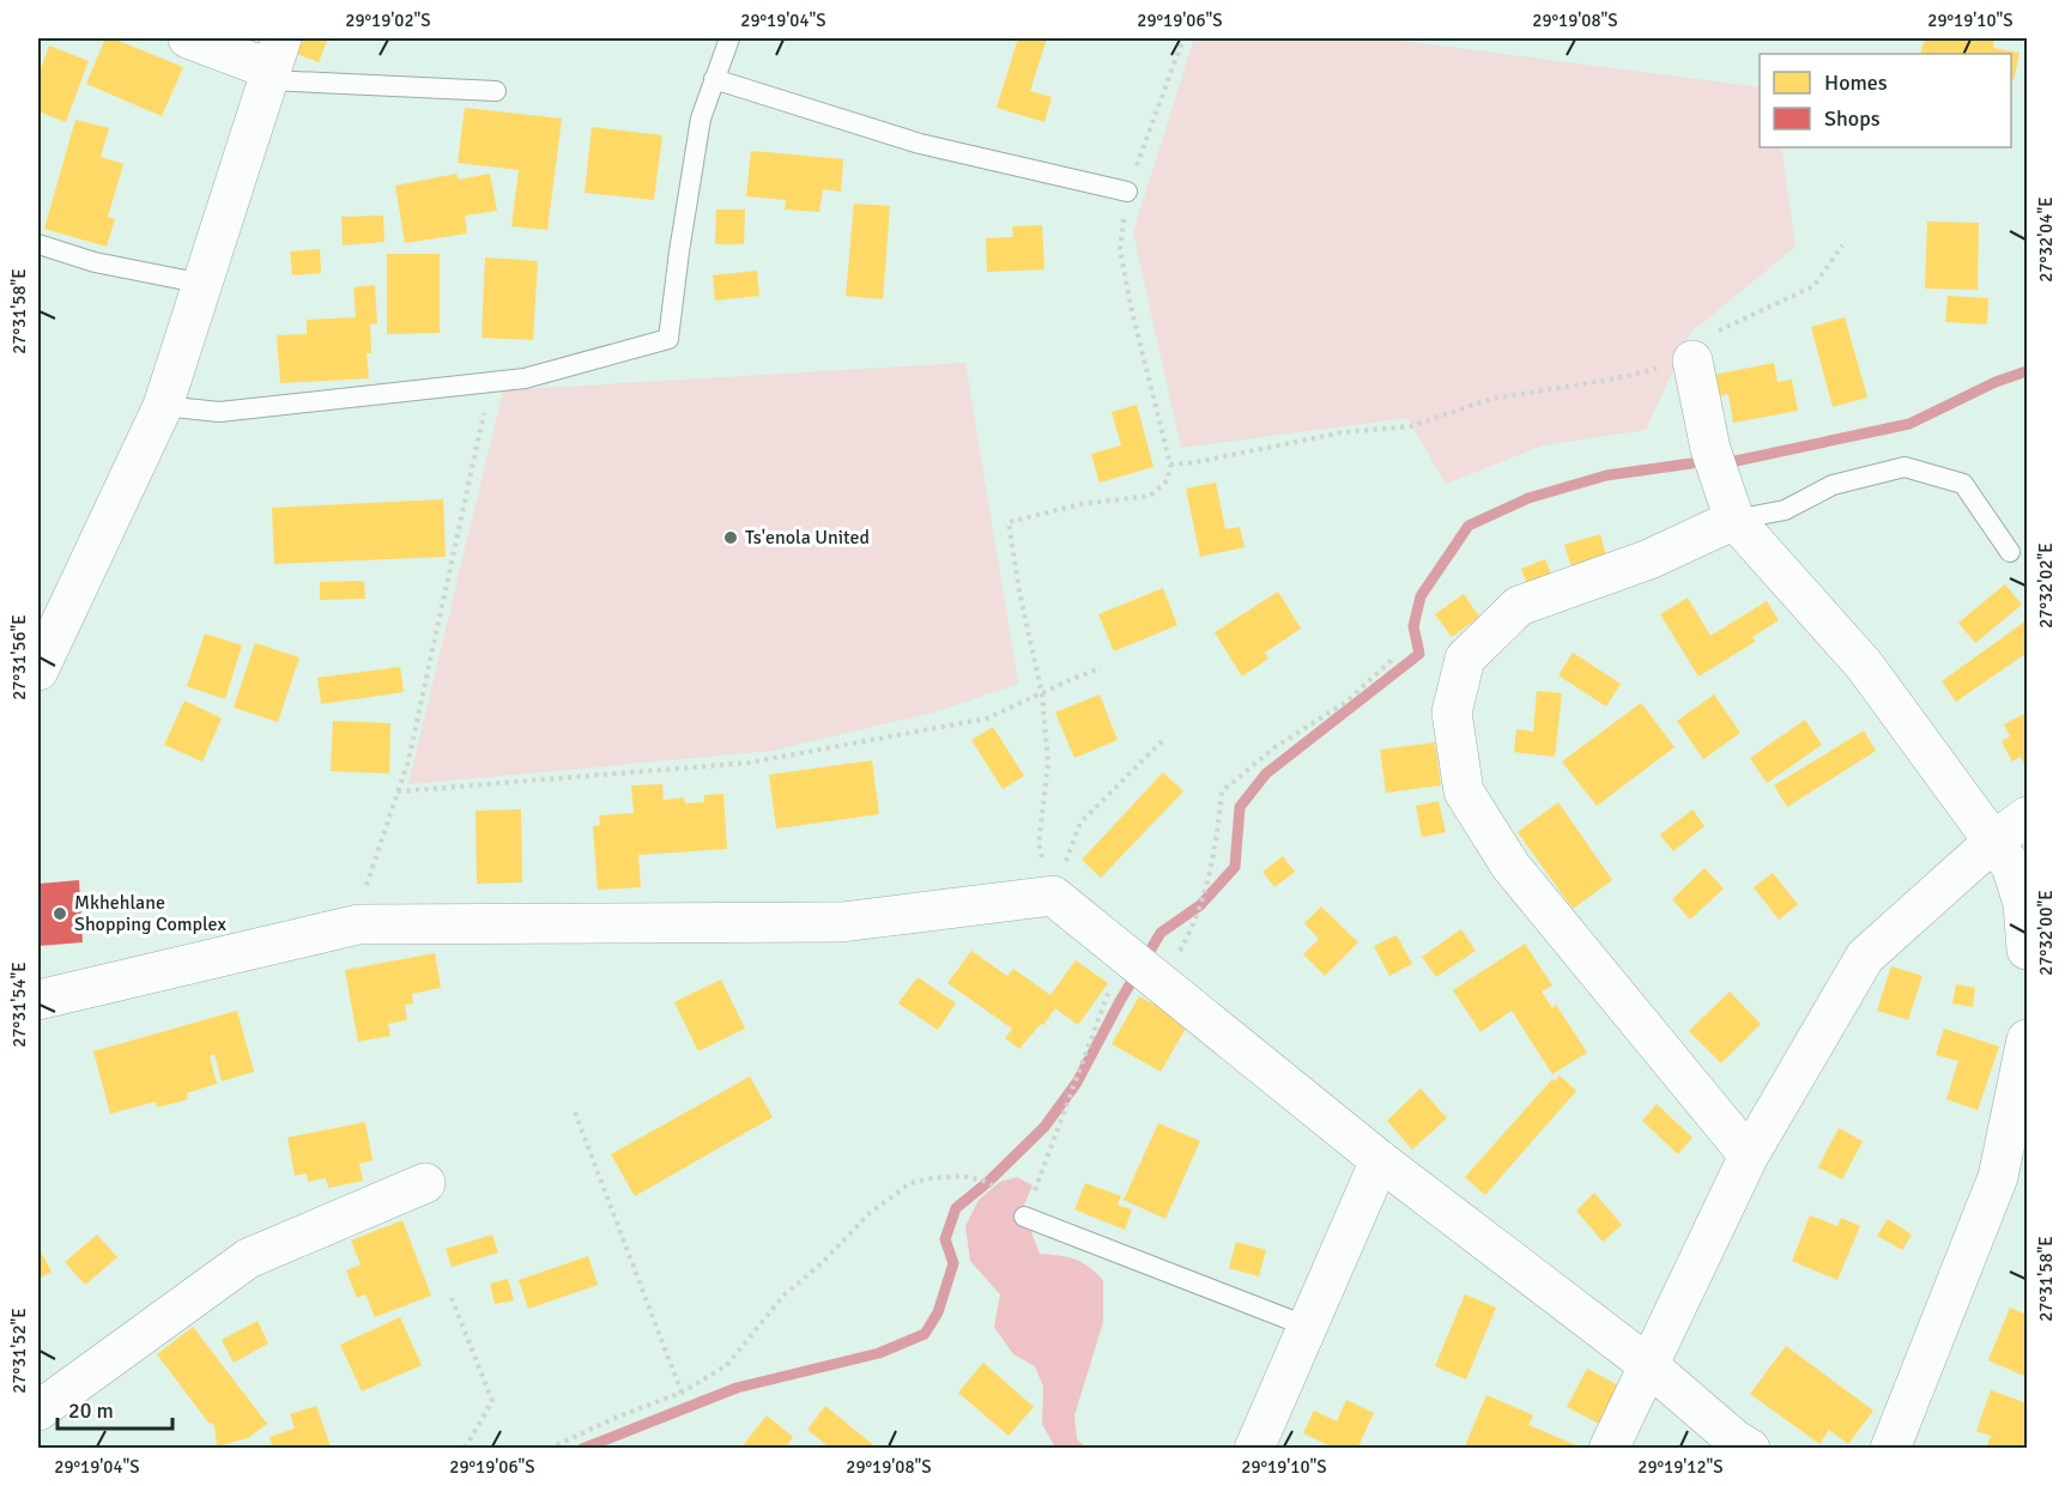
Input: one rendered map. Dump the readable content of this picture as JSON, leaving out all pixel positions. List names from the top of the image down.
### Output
{
  "places": ["Ts'enola United", "Mkhehlane Shopping Complex"],
  "legend": ["Homes", "Shops"],
  "scale_bar": "20 m",
  "coordinates": [
    "29°19'02\"S",
    "29°19'04\"S",
    "29°19'06\"S",
    "29°19'08\"S",
    "29°19'10\"S",
    "27°32'04\"E",
    "27°31'58\"E",
    "27°32'02\"E",
    "27°31'56\"E",
    "27°32'00\"E",
    "27°31'54\"E",
    "27°31'52\"E",
    "29°19'12\"S"
  ]
}
